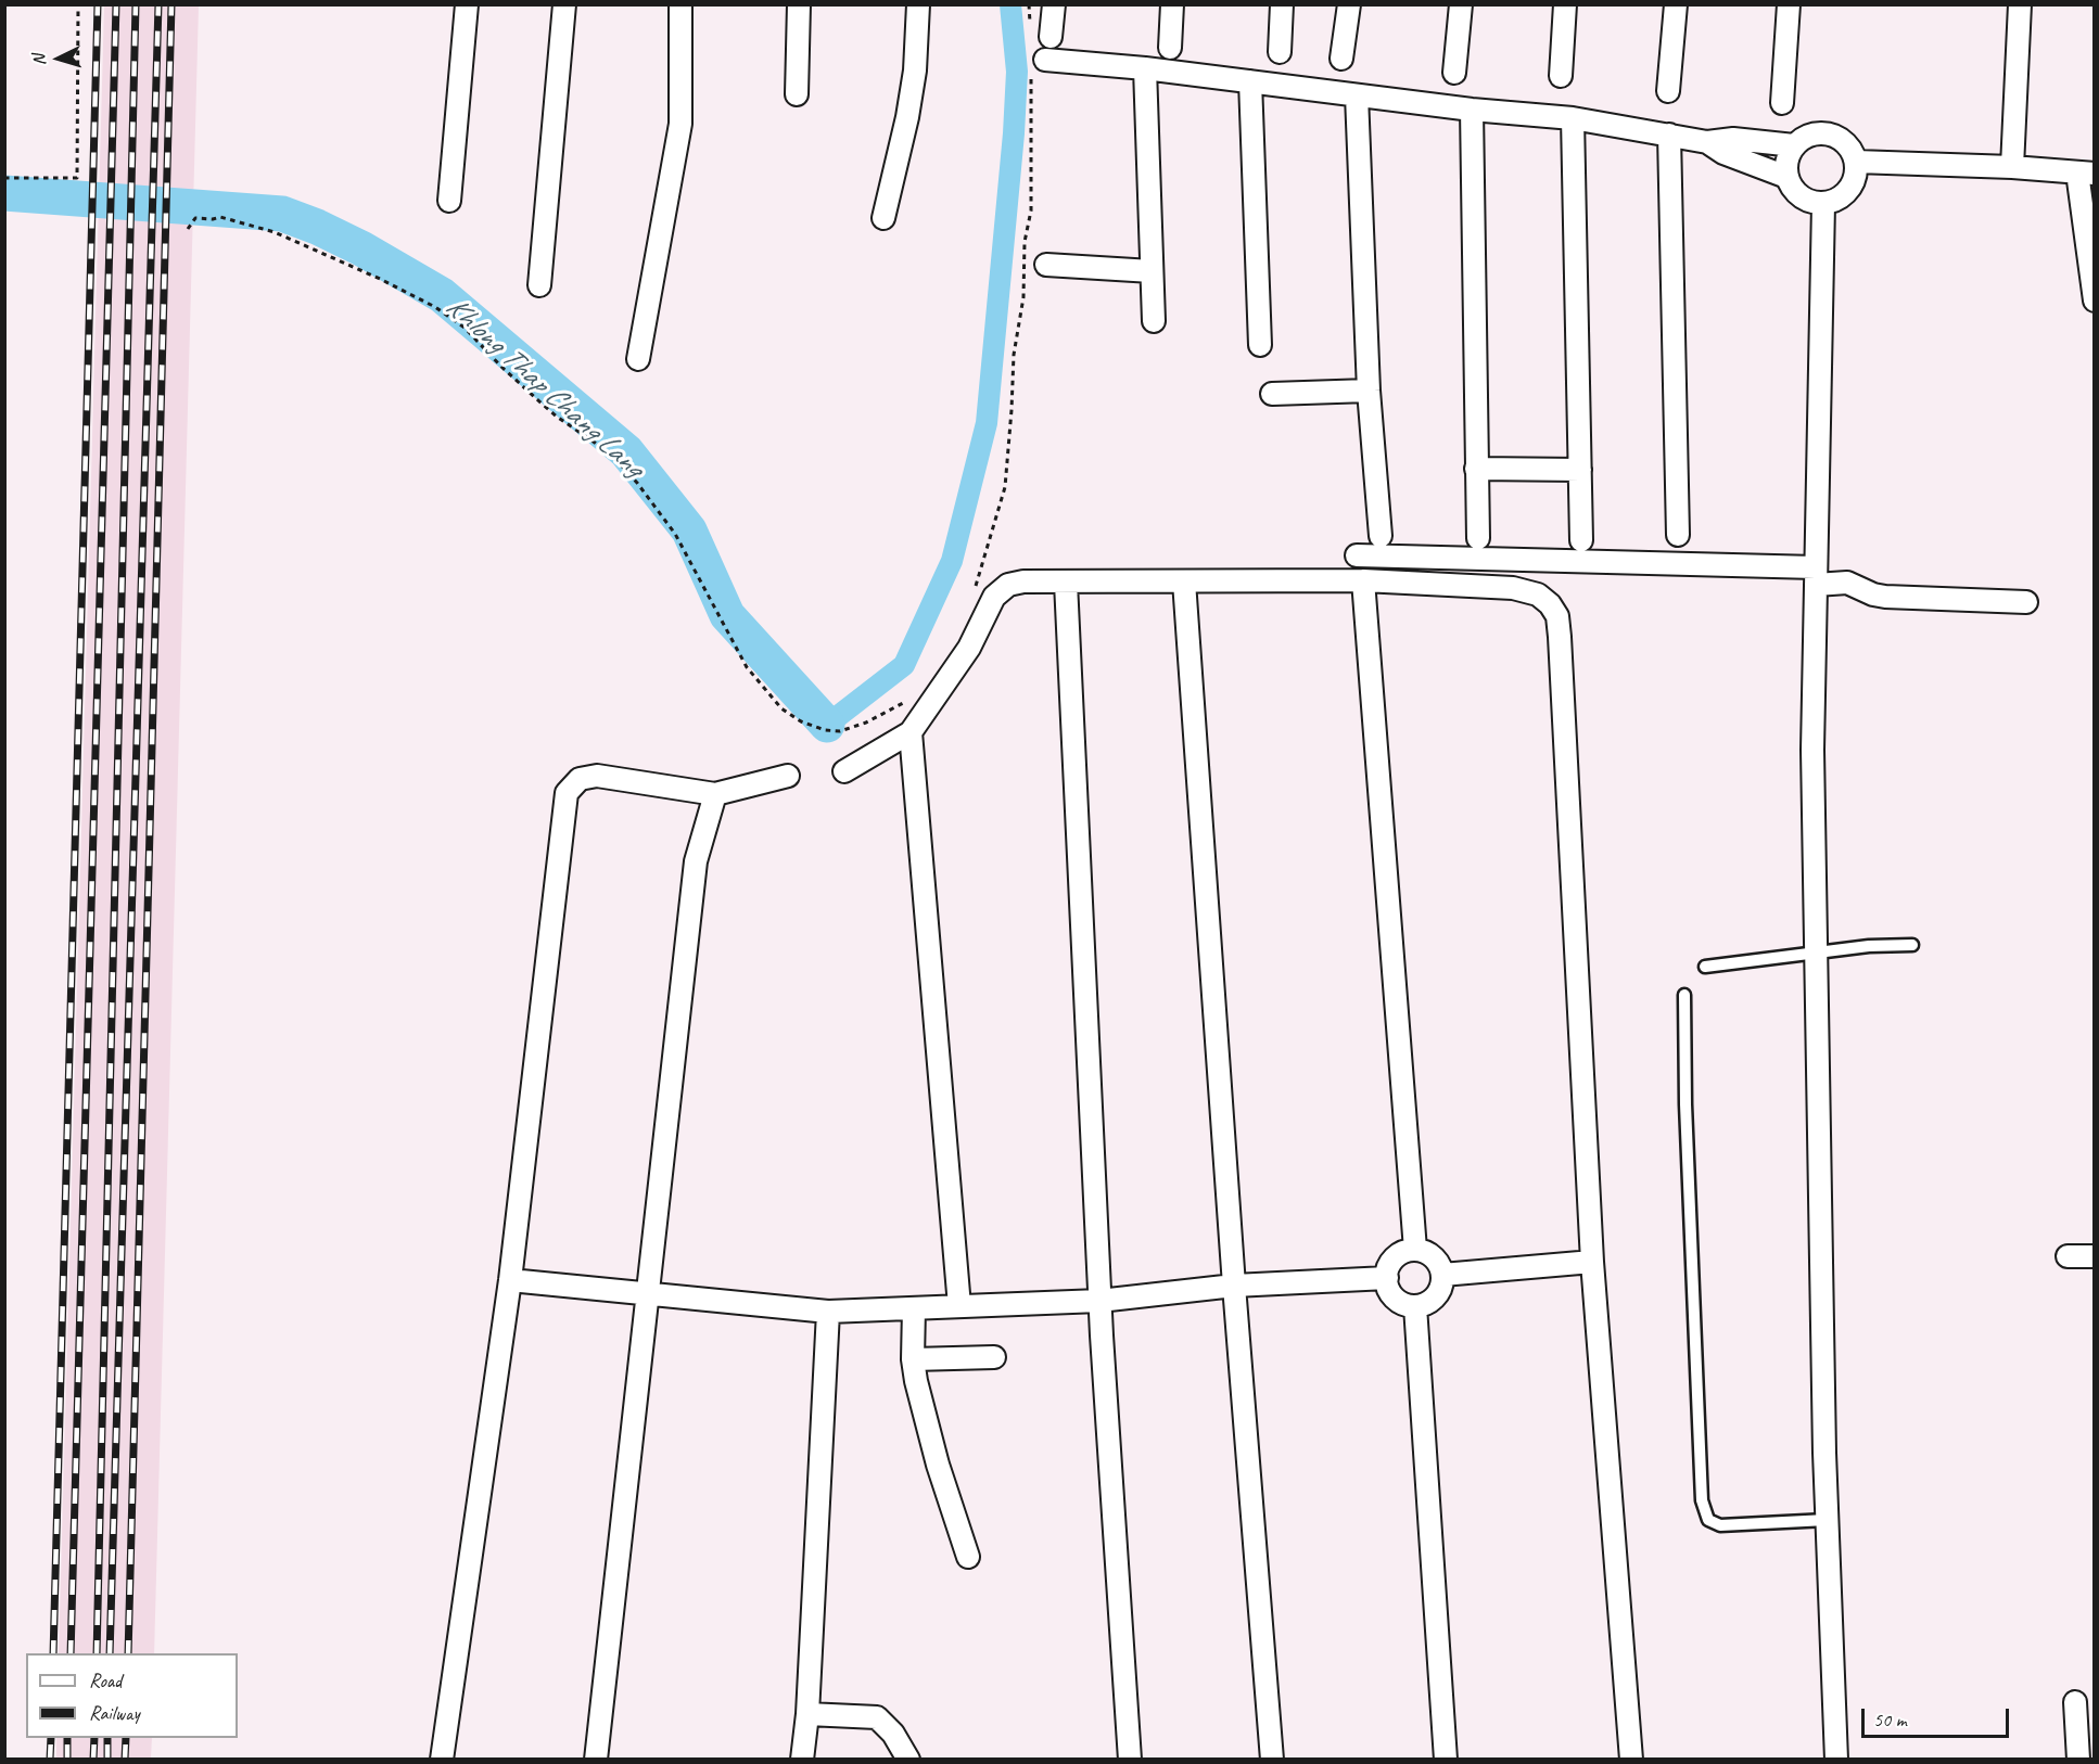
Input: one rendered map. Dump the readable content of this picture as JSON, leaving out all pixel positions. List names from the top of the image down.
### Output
{
  "water": ["Khlong Thap Chang Lang"],
  "legend": ["Road", "Railway"],
  "scale_bar": "50 m",
  "north": "left"
}
